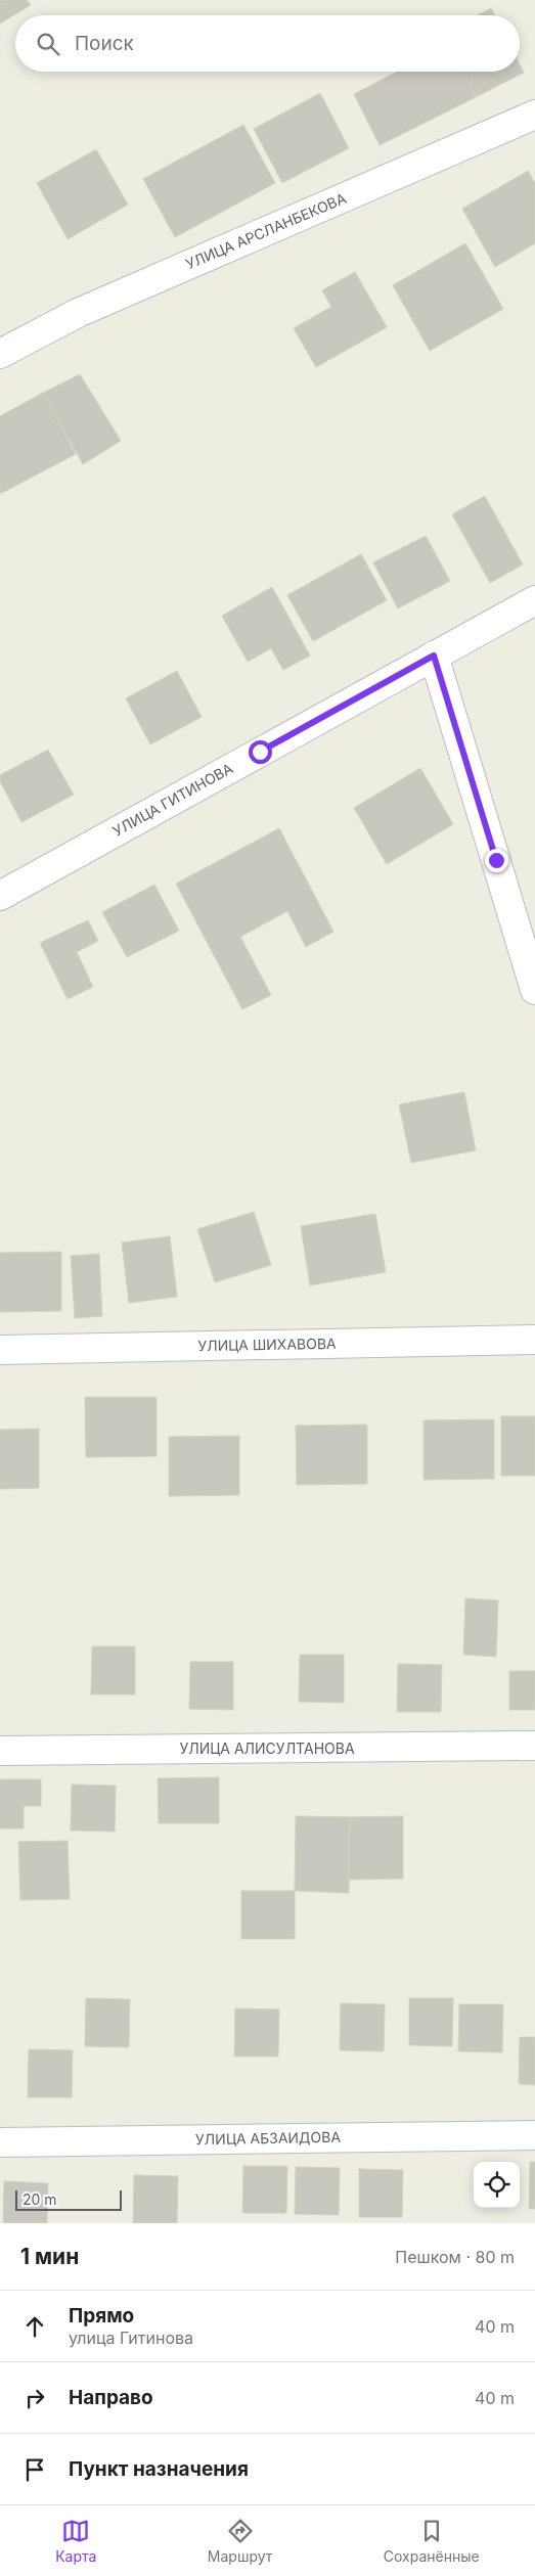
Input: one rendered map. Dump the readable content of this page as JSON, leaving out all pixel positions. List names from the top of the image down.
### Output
{
  "streets": {
    "street": [
      "УЛИЦА АРСЛАНБЕКОВА",
      "УЛИЦА ГИТИНОВА",
      "УЛИЦА ШИХАВОВА",
      "УЛИЦА АЛИСУЛТАНОВА",
      "УЛИЦА АБЗАИДОВА"
    ]
  },
  "scale_bar": "20 m",
  "page": {
    "search": "Поиск",
    "scale": "20 m",
    "heading": ["1 мин", "Пешком · 80 m"],
    "list": [
      ["Прямо", "улица Гитинова", "40 m"],
      ["Направо", "40 m"],
      "Пункт назначения"
    ],
    "nav": ["Карта", "Маршрут", "Сохранённые"]
  }
}
